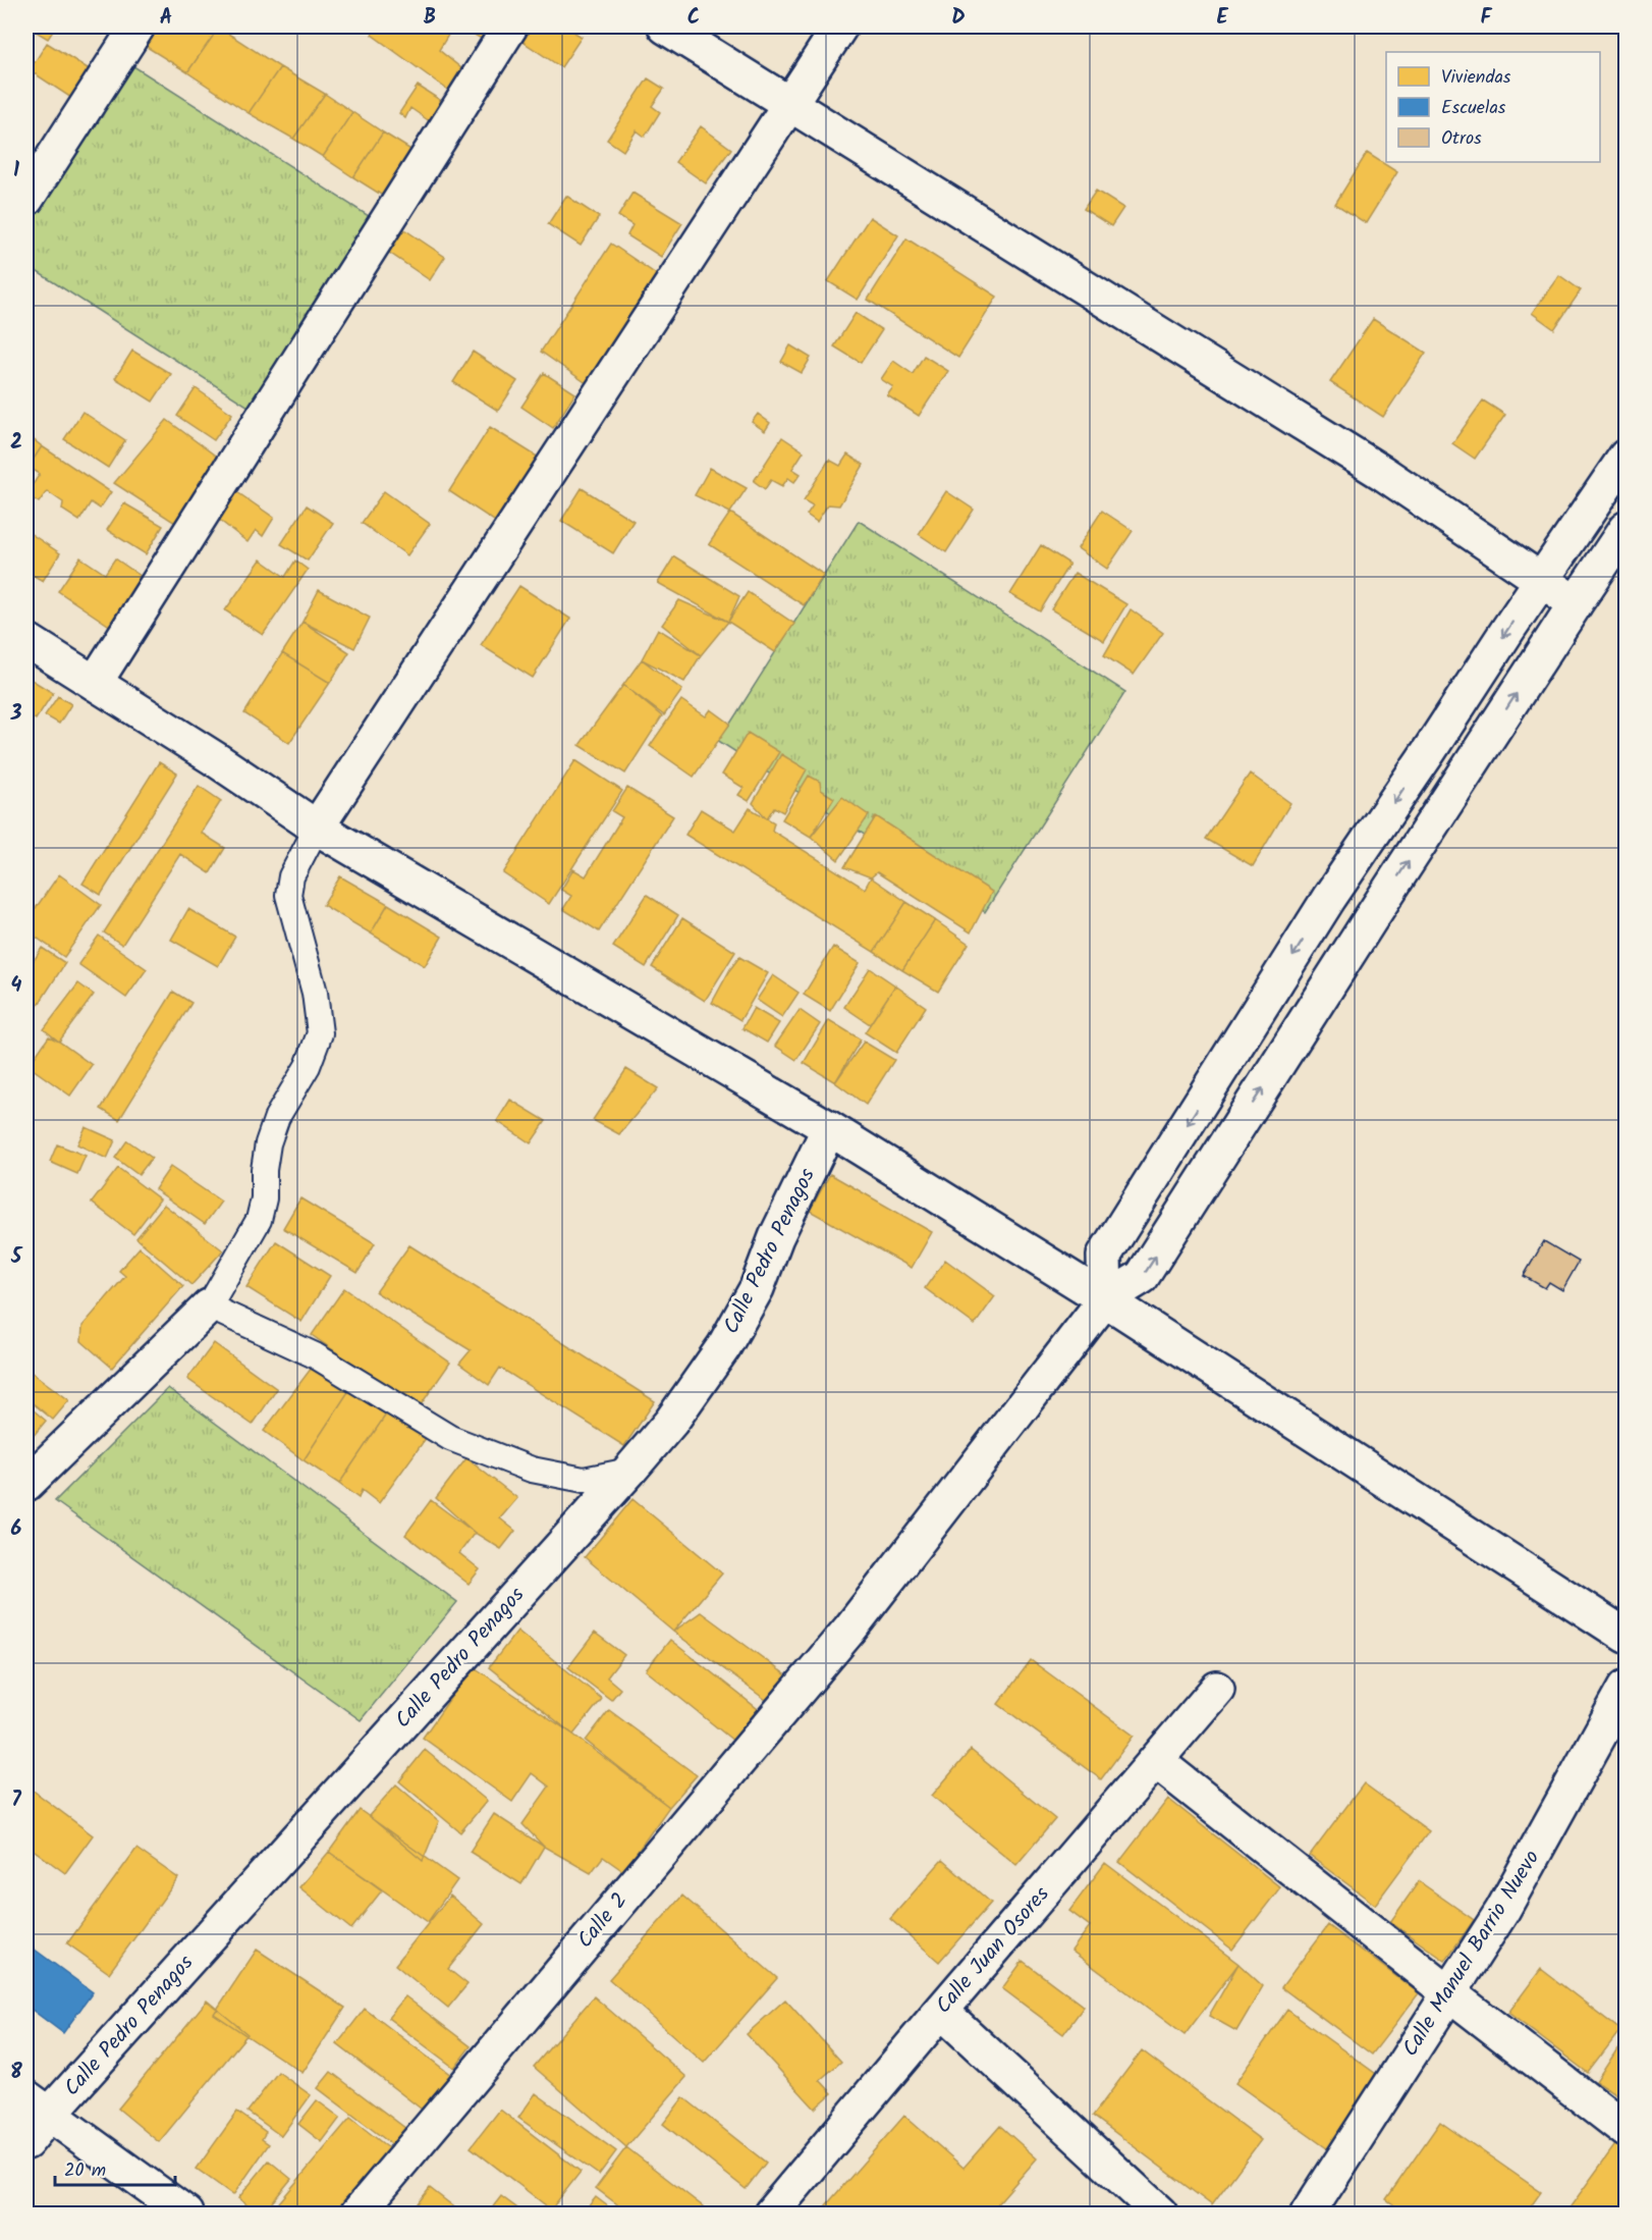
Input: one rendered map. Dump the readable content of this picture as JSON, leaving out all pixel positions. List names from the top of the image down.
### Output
{
  "streets": {
    "street": [
      "Calle Pedro Penagos",
      "Calle 2",
      "Calle Juan Osores",
      "Calle Manuel Barrio Nuevo"
    ]
  },
  "legend": ["Viviendas", "Escuelas", "Otros"],
  "scale_bar": "20 m",
  "grid": {
    "columns": [
      "A",
      "B",
      "C",
      "D",
      "E",
      "F"
    ],
    "rows": [
      "1",
      "2",
      "3",
      "4",
      "5",
      "6",
      "7",
      "8"
    ]
  }
}
